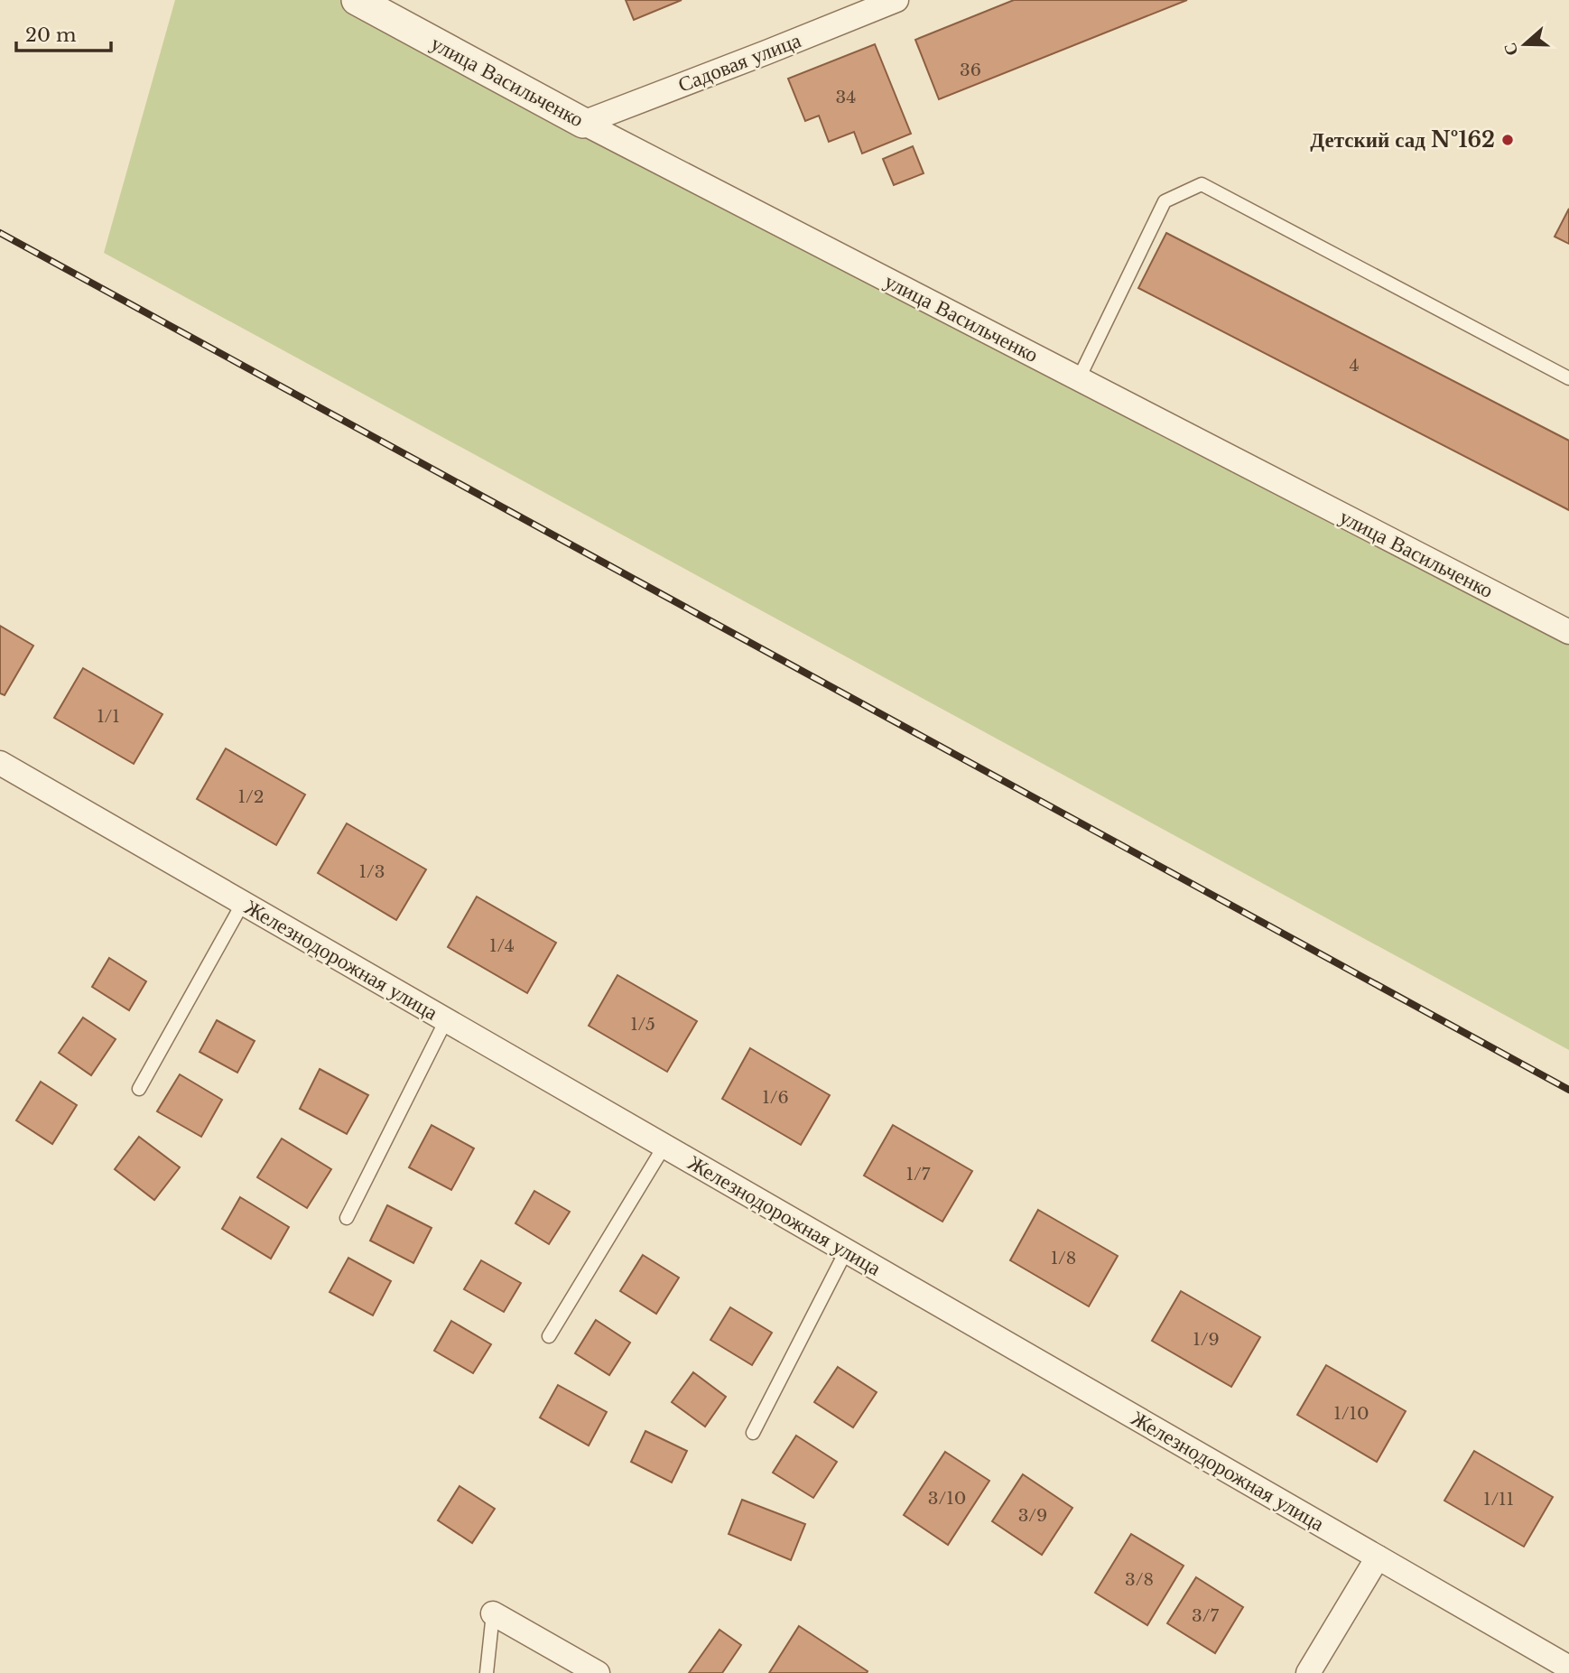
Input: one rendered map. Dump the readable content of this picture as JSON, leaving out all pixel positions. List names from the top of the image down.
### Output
{
  "streets": {
    "street": ["Садовая улица", "улица Васильченко", "Железнодорожная улица"]
  },
  "crossings": [
    ["Садовая улица", "улица Васильченко"]
  ],
  "places": ["Детский сад №162"],
  "house_numbers": [
    "36",
    "34",
    "4",
    "1/1",
    "1/2",
    "1/3",
    "1/4",
    "1/5",
    "1/6",
    "1/7",
    "1/8",
    "1/9",
    "1/10",
    "3/10",
    "1/11",
    "3/9",
    "3/8",
    "3/7"
  ],
  "scale_bar": "20 m",
  "north": "left"
}
